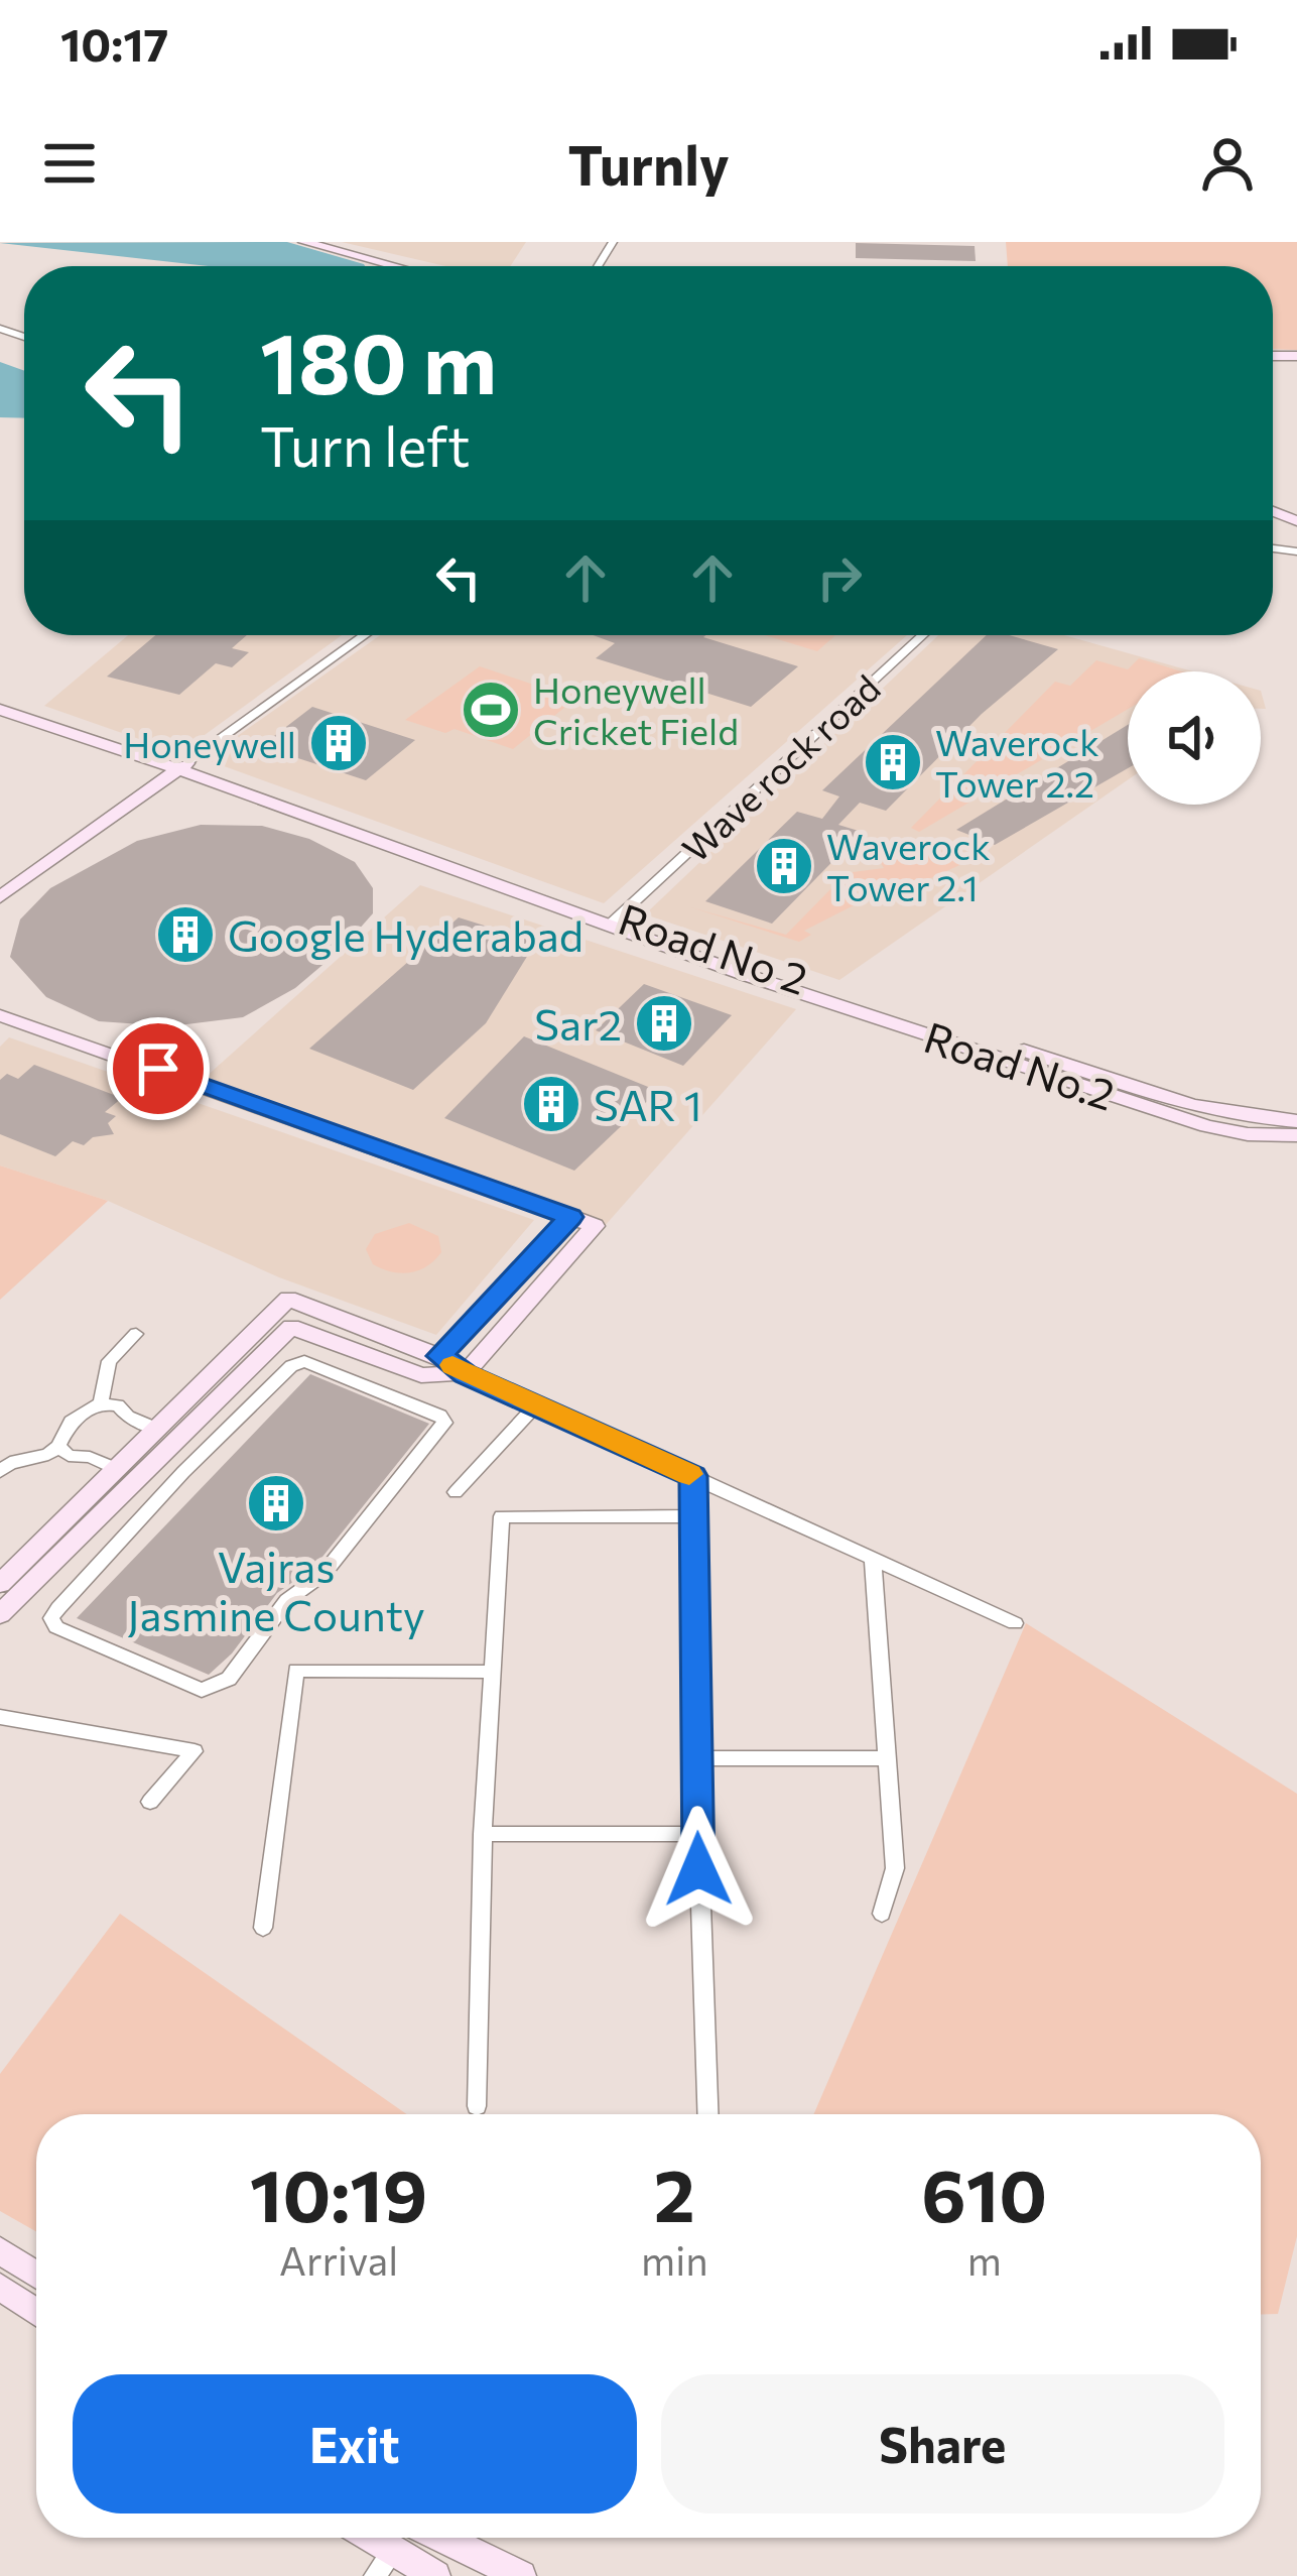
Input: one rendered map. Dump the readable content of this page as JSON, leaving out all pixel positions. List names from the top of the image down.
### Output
{
  "streets": {
    "street": ["Wave rock road", "Road No 2", "Road No.2"]
  },
  "crossings": [
    ["Wave rock road", "Road No 2"],
    ["Road No 2", "Road No.2"]
  ],
  "places": {
    "sports": ["Honeywell Cricket Field"],
    "building": [
      "Honeywell",
      "Waverock Tower 2.2",
      "Waverock Tower 2.1",
      "Google Hyderabad",
      "Sar2",
      "SAR 1",
      "Vajras Jasmine County"
    ]
  },
  "page": {
    "status": "10:17",
    "header": "Turnly",
    "turn": ["180 m", "Turn left"],
    "eta": [
      "10:19",
      "Arrival",
      "2",
      "min",
      "610",
      "m"
    ],
    "buttons": ["Exit", "Share"]
  }
}
